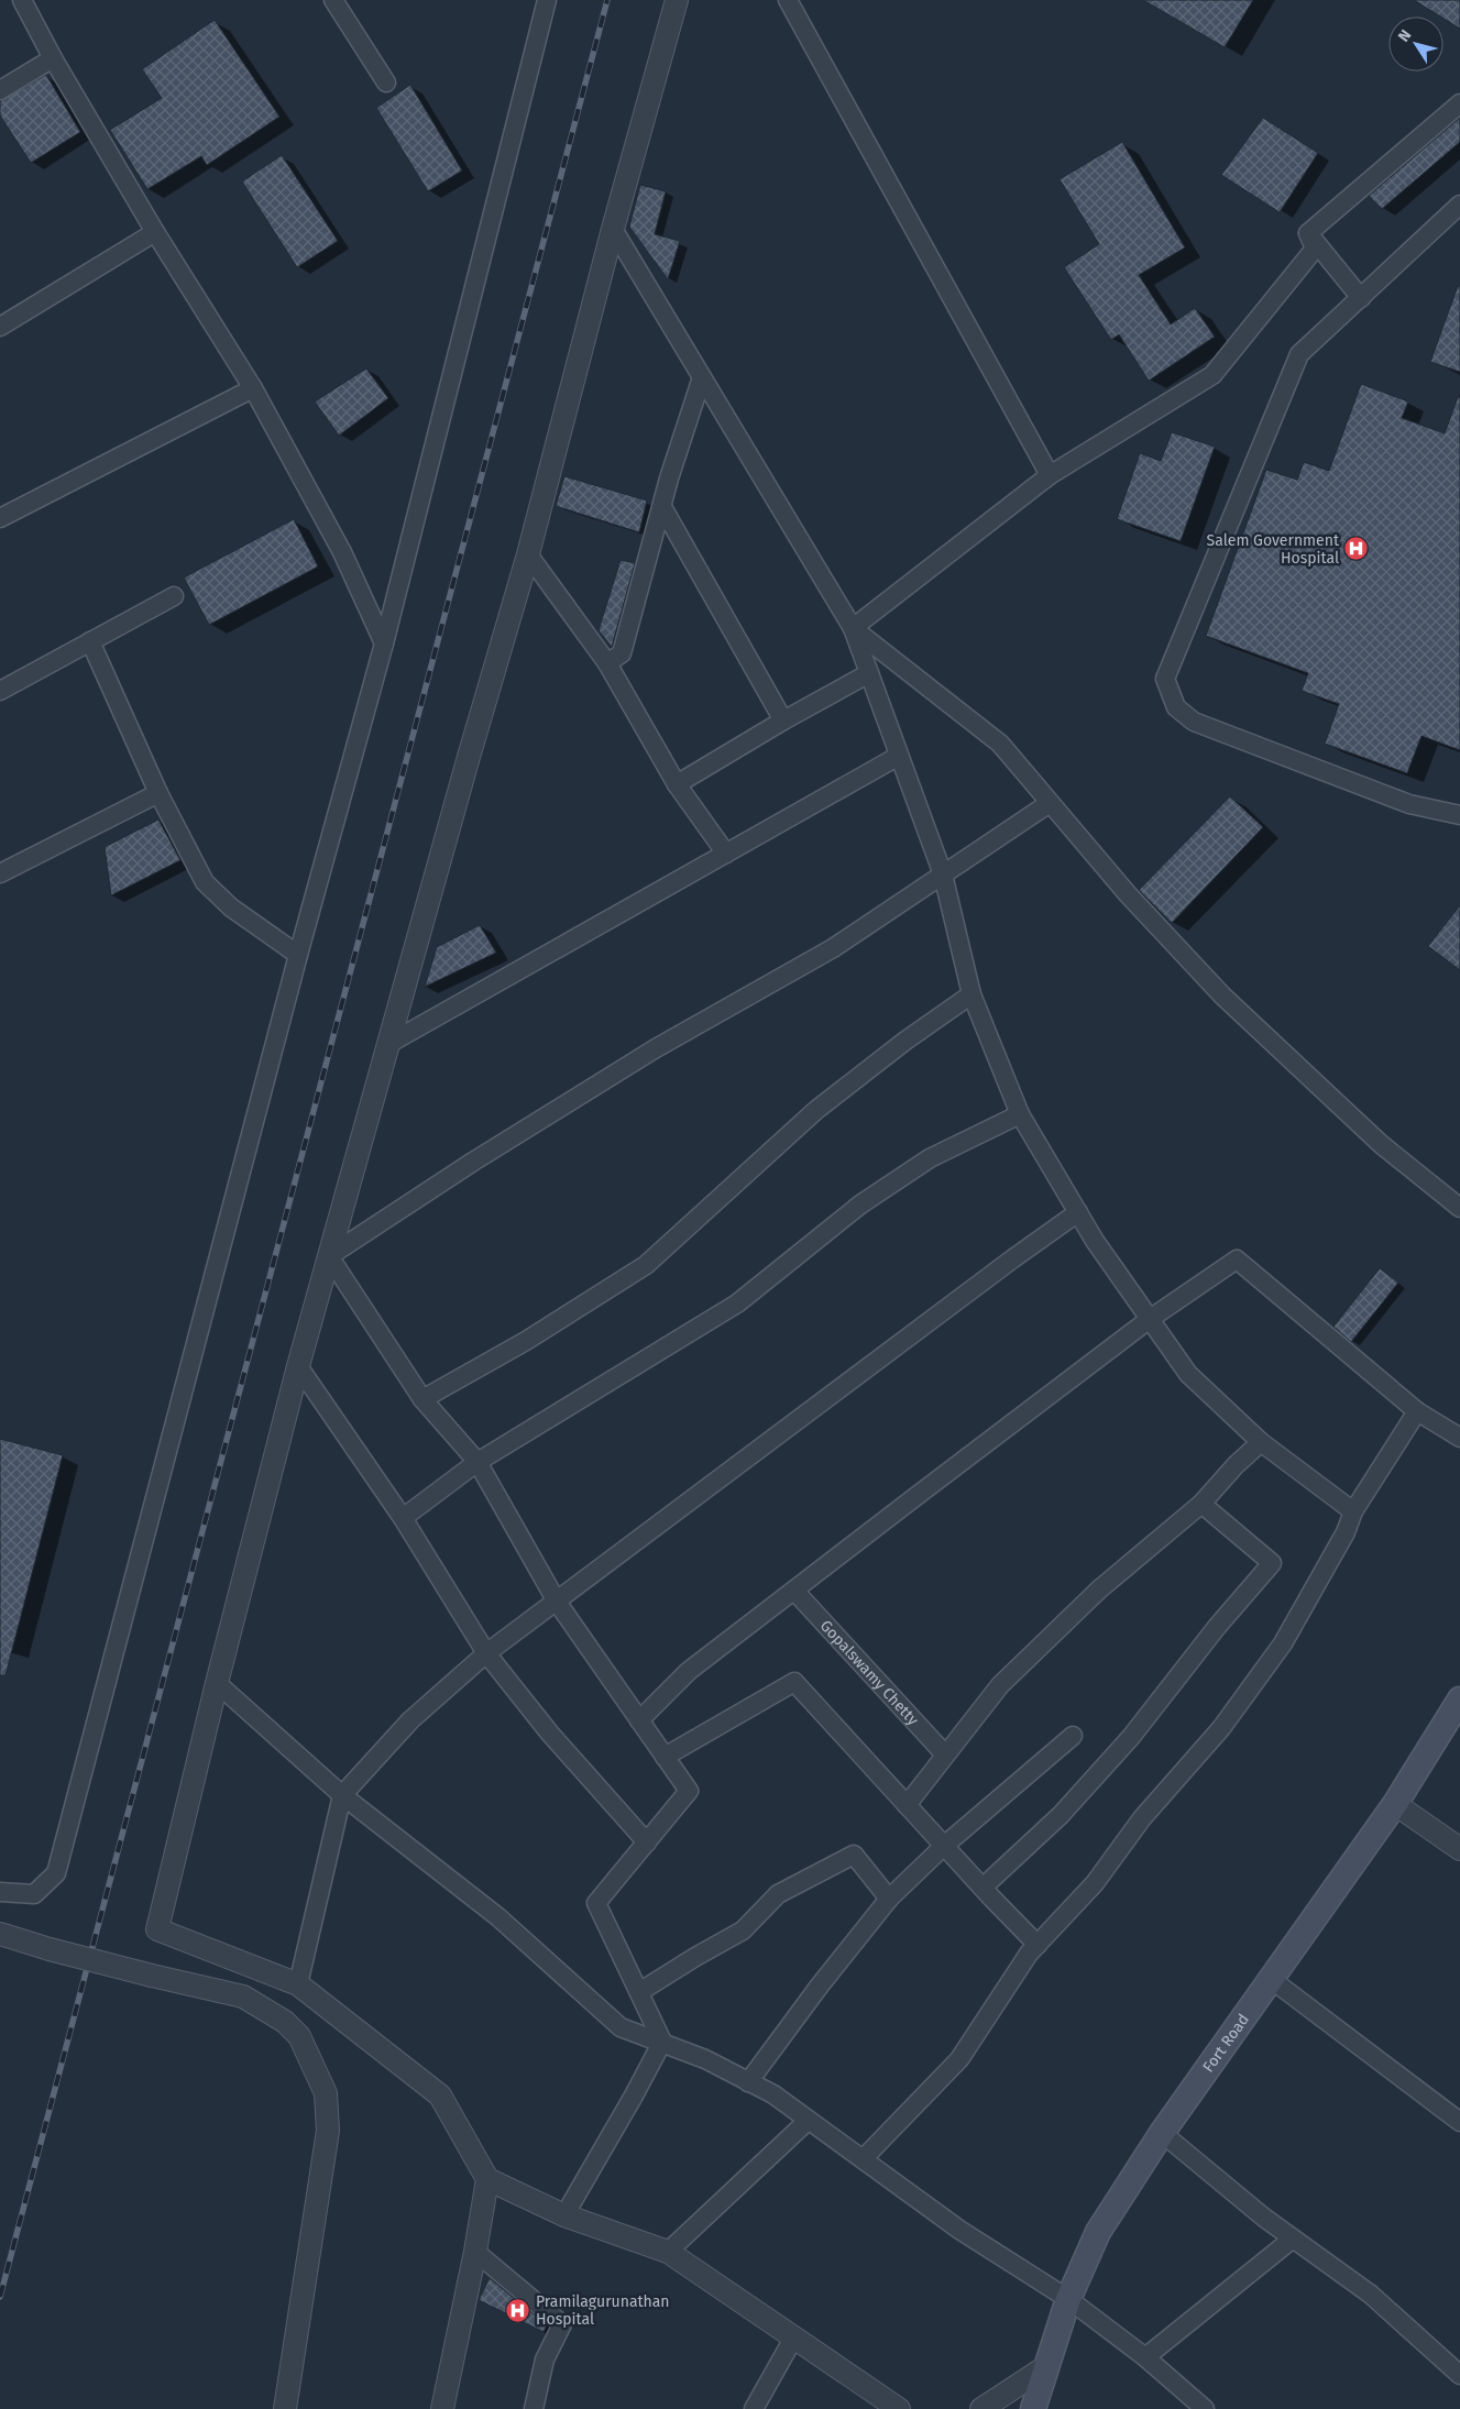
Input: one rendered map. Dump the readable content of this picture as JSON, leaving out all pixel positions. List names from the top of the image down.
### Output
{
  "streets": {
    "main road": ["Fort Road"],
    "street": ["Gopalswamy Chetty"]
  },
  "places": {
    "hospital": ["Salem Government Hospital", "Pramilagurunathan Hospital"]
  },
  "north": "top left"
}
